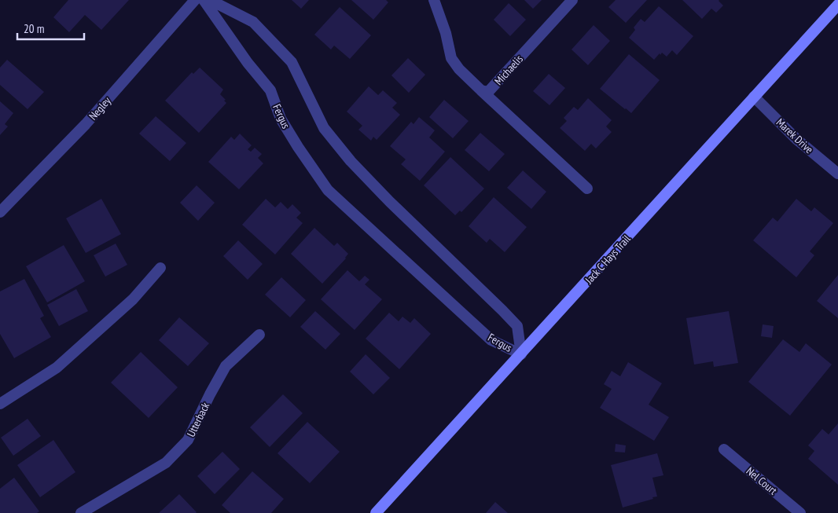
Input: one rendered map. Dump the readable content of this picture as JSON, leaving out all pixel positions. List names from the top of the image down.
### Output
{
  "streets": {
    "main road": ["Jack C Hays Trail"],
    "street": [
      "Michaelis",
      "Negley",
      "Fergus",
      "Marek Drive",
      "Utterback",
      "Nel Court"
    ]
  },
  "crossings": [
    ["Fergus", "Jack C Hays Trail"],
    ["Marek Drive", "Jack C Hays Trail"]
  ],
  "scale_bar": "20 m"
}
